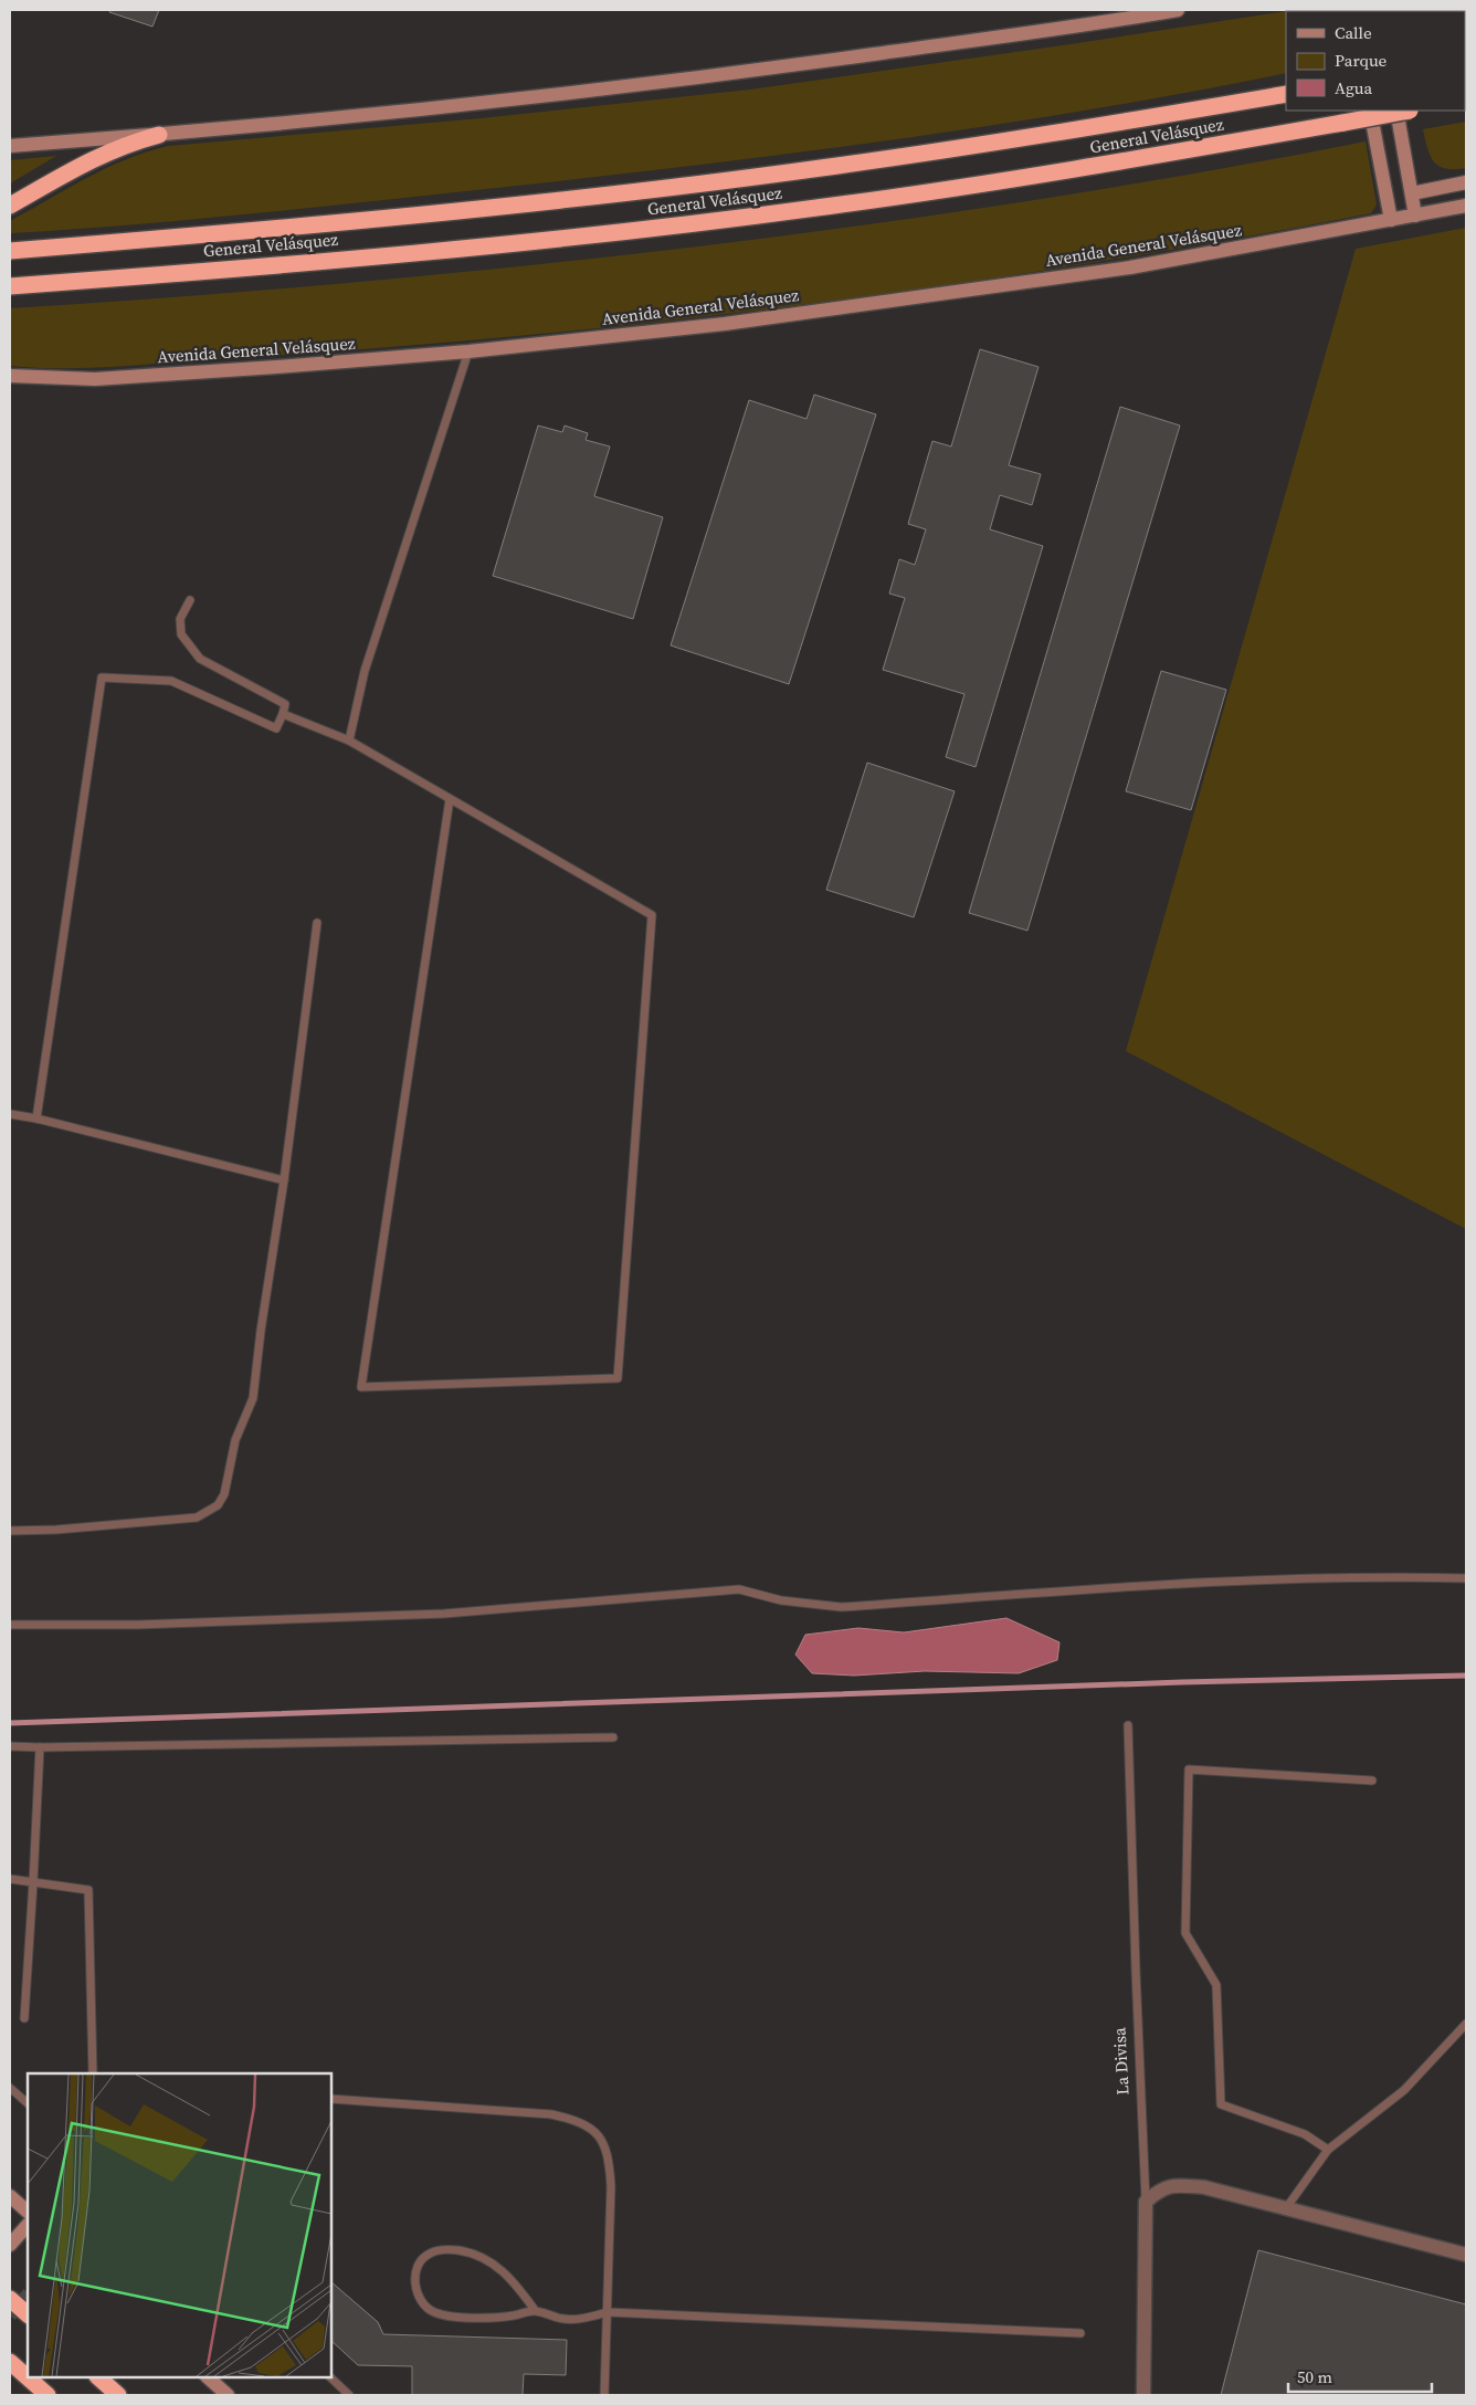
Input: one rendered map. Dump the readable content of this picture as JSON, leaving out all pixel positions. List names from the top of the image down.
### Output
{
  "streets": {
    "highway": ["General Velásquez"],
    "street": ["Avenida General Velásquez", "La Divisa"]
  },
  "legend": ["Calle", "Parque", "Agua"],
  "scale_bar": "50 m"
}
